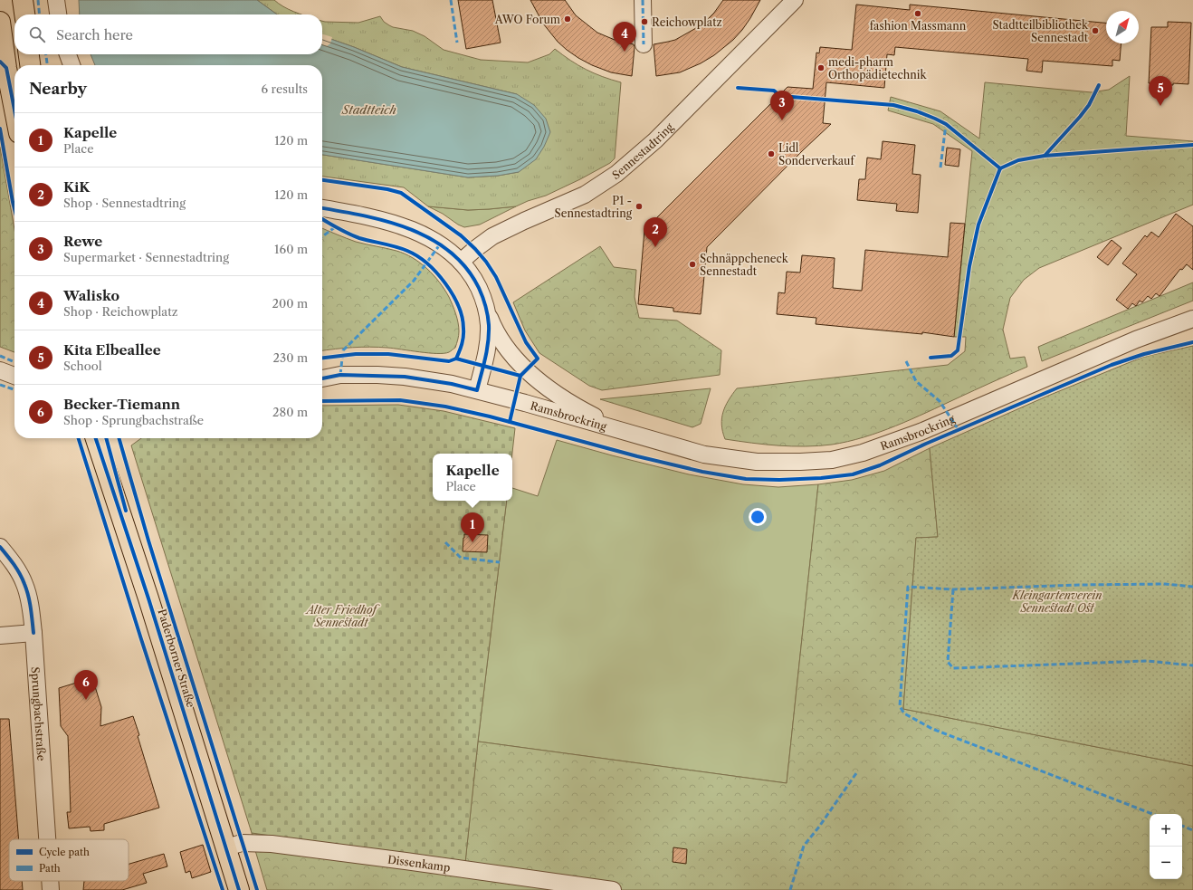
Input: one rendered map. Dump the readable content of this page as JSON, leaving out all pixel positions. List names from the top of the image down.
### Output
{
  "streets": {
    "main road": ["Paderborner Straße"],
    "street": [
      "Sennestadtring",
      "Ramsbrockring",
      "Sprungbachstraße",
      "Dissenkamp"
    ]
  },
  "crossings": [
    ["Paderborner Straße", "Dissenkamp"]
  ],
  "water": ["Stadtteich"],
  "parks": ["Kleingartenverein Sennestadt Ost", "Alter Friedhof Sennestadt"],
  "places": [
    "fashion Massmann",
    "AWO Forum",
    "Reichowplatz",
    "Stadtteilbibliothek Sennestadt",
    "medi-pharm Orthopädietechnik",
    "Lidl Sonderverkauf",
    "P1 - Sennestadtring",
    "Schnäppcheneck Sennestadt"
  ],
  "legend": ["Cycle path", "Path"],
  "north": "top right",
  "page": {
    "search": "Search here",
    "pins": [
      "4",
      "5",
      "3",
      "2",
      "1",
      "6"
    ],
    "heading": ["Nearby", "6 results"],
    "list": [
      {
        "mark": "1",
        "name": "Kapelle",
        "note": "Place",
        "value": "120 m"
      },
      {
        "mark": "2",
        "name": "KiK",
        "note": "Shop · Sennestadtring",
        "value": "120 m"
      },
      {
        "mark": "3",
        "name": "Rewe",
        "note": "Supermarket · Sennestadtring",
        "value": "160 m"
      },
      {
        "mark": "4",
        "name": "Walisko",
        "note": "Shop · Reichowplatz",
        "value": "200 m"
      },
      {
        "mark": "5",
        "name": "Kita Elbeallee",
        "note": "School",
        "value": "230 m"
      },
      {
        "mark": "6",
        "name": "Becker-Tiemann",
        "note": "Shop · Sprungbachstraße",
        "value": "280 m"
      }
    ],
    "popup": ["Kapelle", "Place"],
    "map_buttons": ["+", "−"]
  }
}
